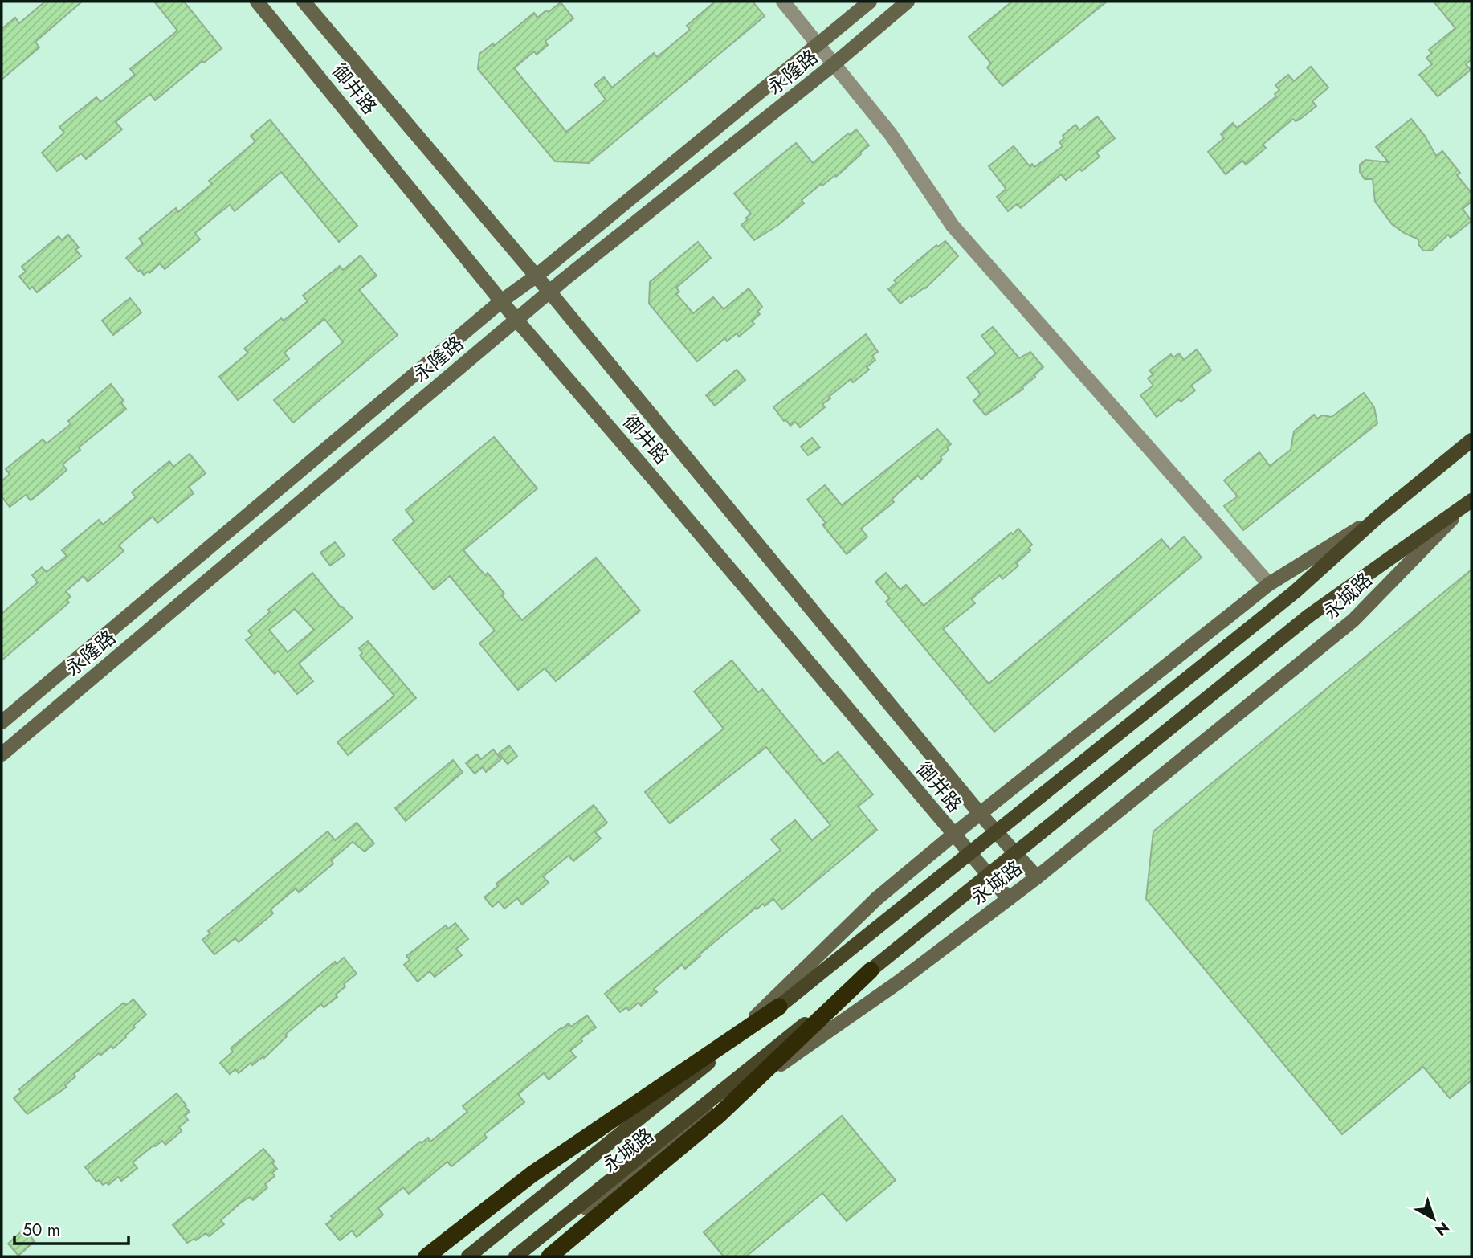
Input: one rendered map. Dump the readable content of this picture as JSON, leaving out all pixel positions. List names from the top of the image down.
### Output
{
  "streets": {
    "main road": ["永城路"],
    "street": ["永隆路", "御井路"]
  },
  "crossings": [
    ["永隆路", "御井路"],
    ["御井路", "永城路"]
  ],
  "scale_bar": "50 m",
  "north": "bottom right"
}
